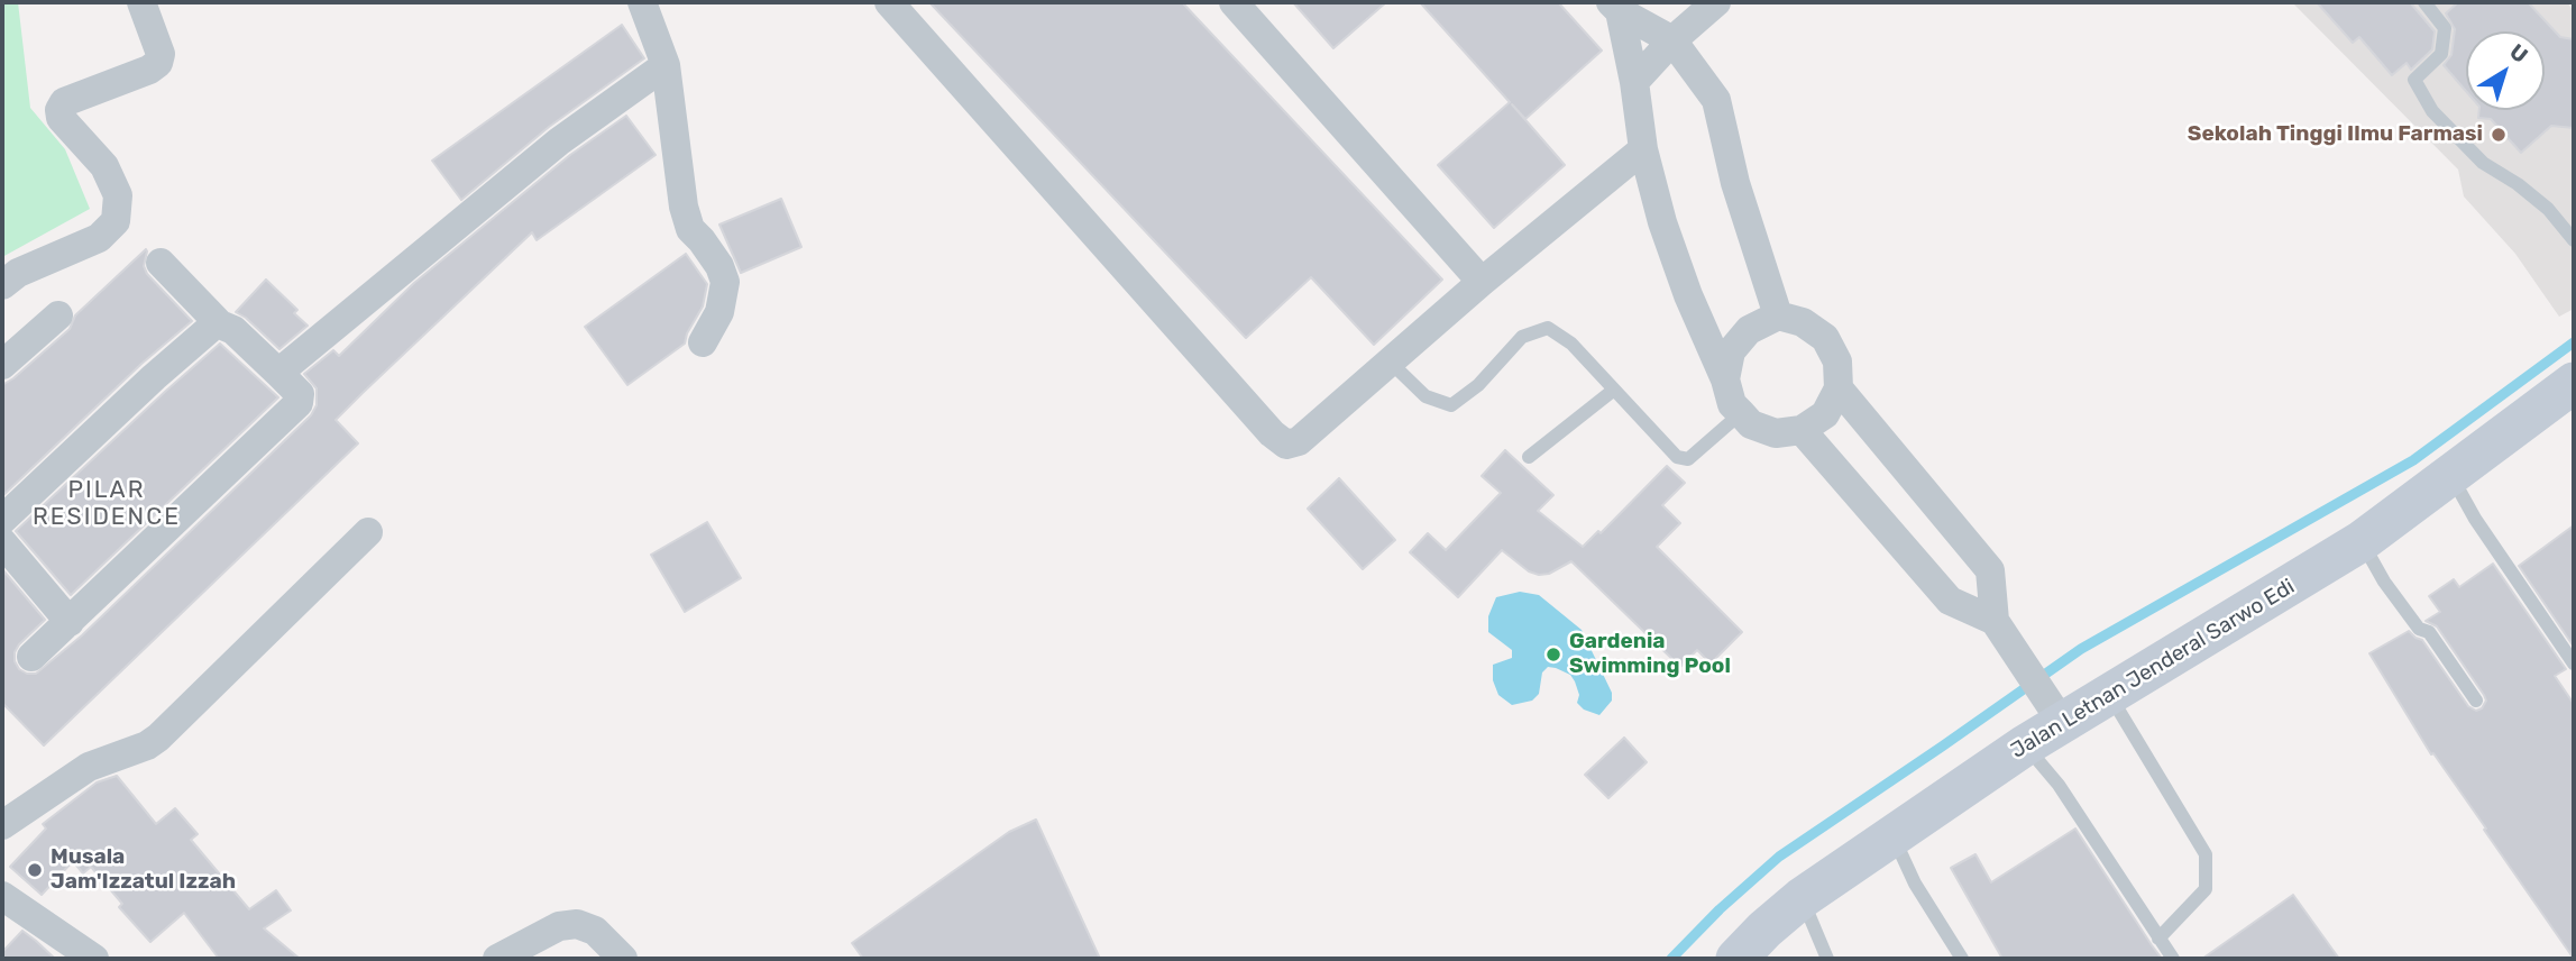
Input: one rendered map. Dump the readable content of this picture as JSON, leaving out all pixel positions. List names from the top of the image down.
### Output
{
  "streets": {
    "main road": ["Jalan Letnan Jenderal Sarwo Edi"]
  },
  "districts": ["PILAR RESIDENCE"],
  "places": ["Sekolah Tinggi Ilmu Farmasi", "Gardenia Swimming Pool", "Musala Jam'Izzatul Izzah"],
  "north": "top right"
}
